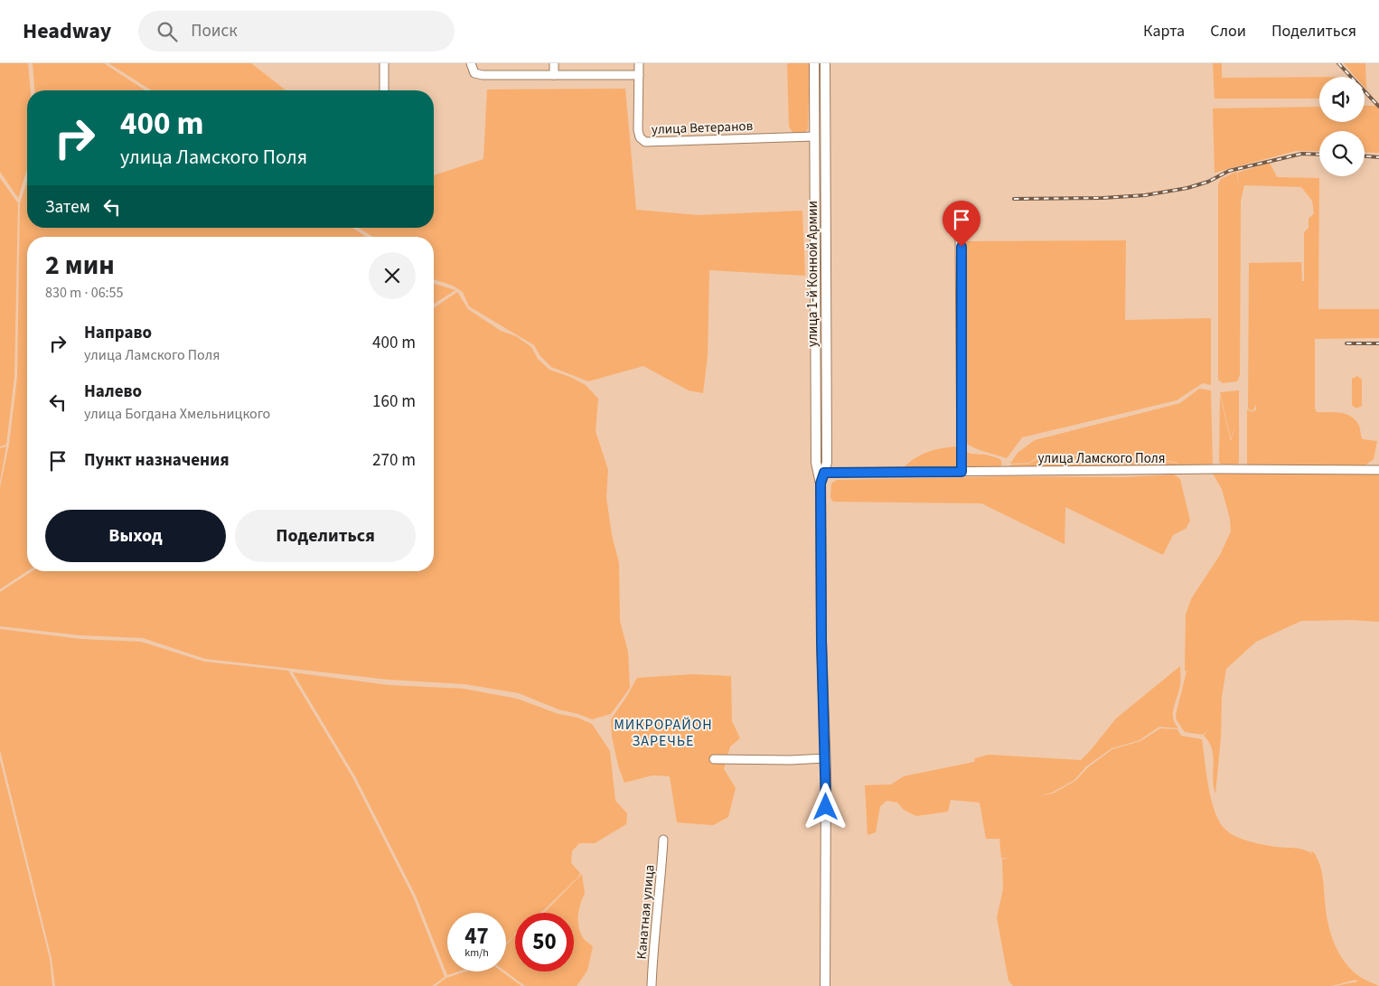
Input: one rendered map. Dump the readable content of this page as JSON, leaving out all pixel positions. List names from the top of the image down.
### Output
{
  "streets": {
    "main road": ["улица 1-й Конной Армии"],
    "street": ["улица Ветеранов", "улица Ламского Поля", "Канатная улица"]
  },
  "crossings": [
    ["улица Ветеранов", "улица 1-й Конной Армии"],
    ["улица 1-й Конной Армии", "улица Ламского Поля"]
  ],
  "districts": ["МИКРОРАЙОН ЗАРЕЧЬЕ"],
  "page": {
    "header": "Headway",
    "search": "Поиск",
    "nav": ["Карта", "Слои", "Поделиться"],
    "turn": ["400 m", "улица Ламского Поля"],
    "then": "Затем",
    "heading": ["2 мин", "830 m · 06:55"],
    "list": [
      {
        "name": "Направо",
        "note": "улица Ламского Поля",
        "value": "400 m"
      },
      {
        "name": "Налево",
        "note": "улица Богдана Хмельницкого",
        "value": "160 m"
      },
      {
        "name": "Пункт назначения",
        "value": "270 m"
      }
    ],
    "buttons": ["Выход", "Поделиться"],
    "speed": "47 km/h",
    "limit": "50"
  }
}
